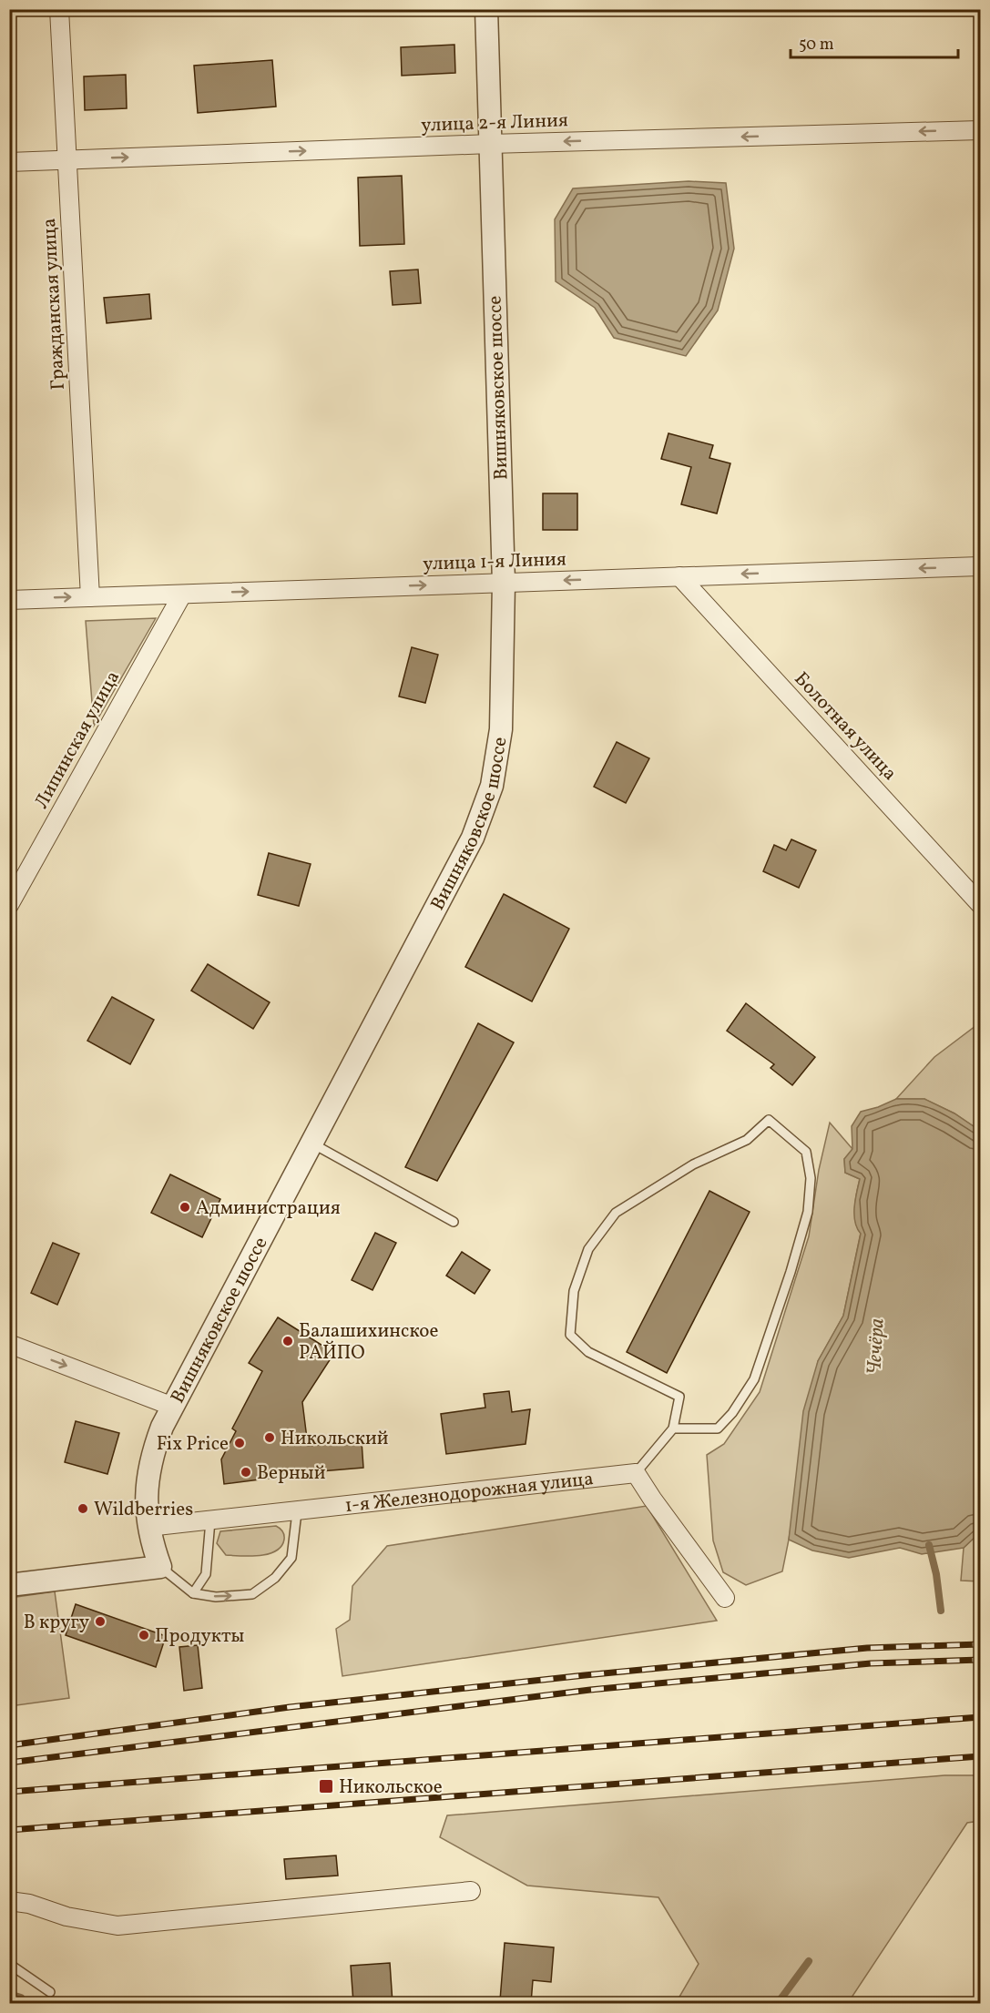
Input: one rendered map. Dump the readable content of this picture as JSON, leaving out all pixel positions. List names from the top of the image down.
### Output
{
  "streets": {
    "street": [
      "улица 2-я Линия",
      "Гражданская улица",
      "Вишняковское шоссе",
      "улица 1-я Линия",
      "Болотная улица",
      "Липинская улица",
      "1-я Железнодорожная улица"
    ]
  },
  "crossings": [
    ["улица 2-я Линия", "Гражданская улица"],
    ["улица 2-я Линия", "Вишняковское шоссе"],
    ["Гражданская улица", "улица 1-я Линия"],
    ["Вишняковское шоссе", "улица 1-я Линия"],
    ["Вишняковское шоссе", "1-я Железнодорожная улица"],
    ["улица 1-я Линия", "Болотная улица"],
    ["улица 1-я Линия", "Липинская улица"]
  ],
  "water": ["Чечёра"],
  "places": {
    "other": [
      "Администрация",
      "Балашихинское РАЙПО",
      "Никольский",
      "Fix Price",
      "Верный",
      "Wildberries",
      "В кругу",
      "Продукты"
    ],
    "transit": ["Никольское"]
  },
  "scale_bar": "50 m"
}
